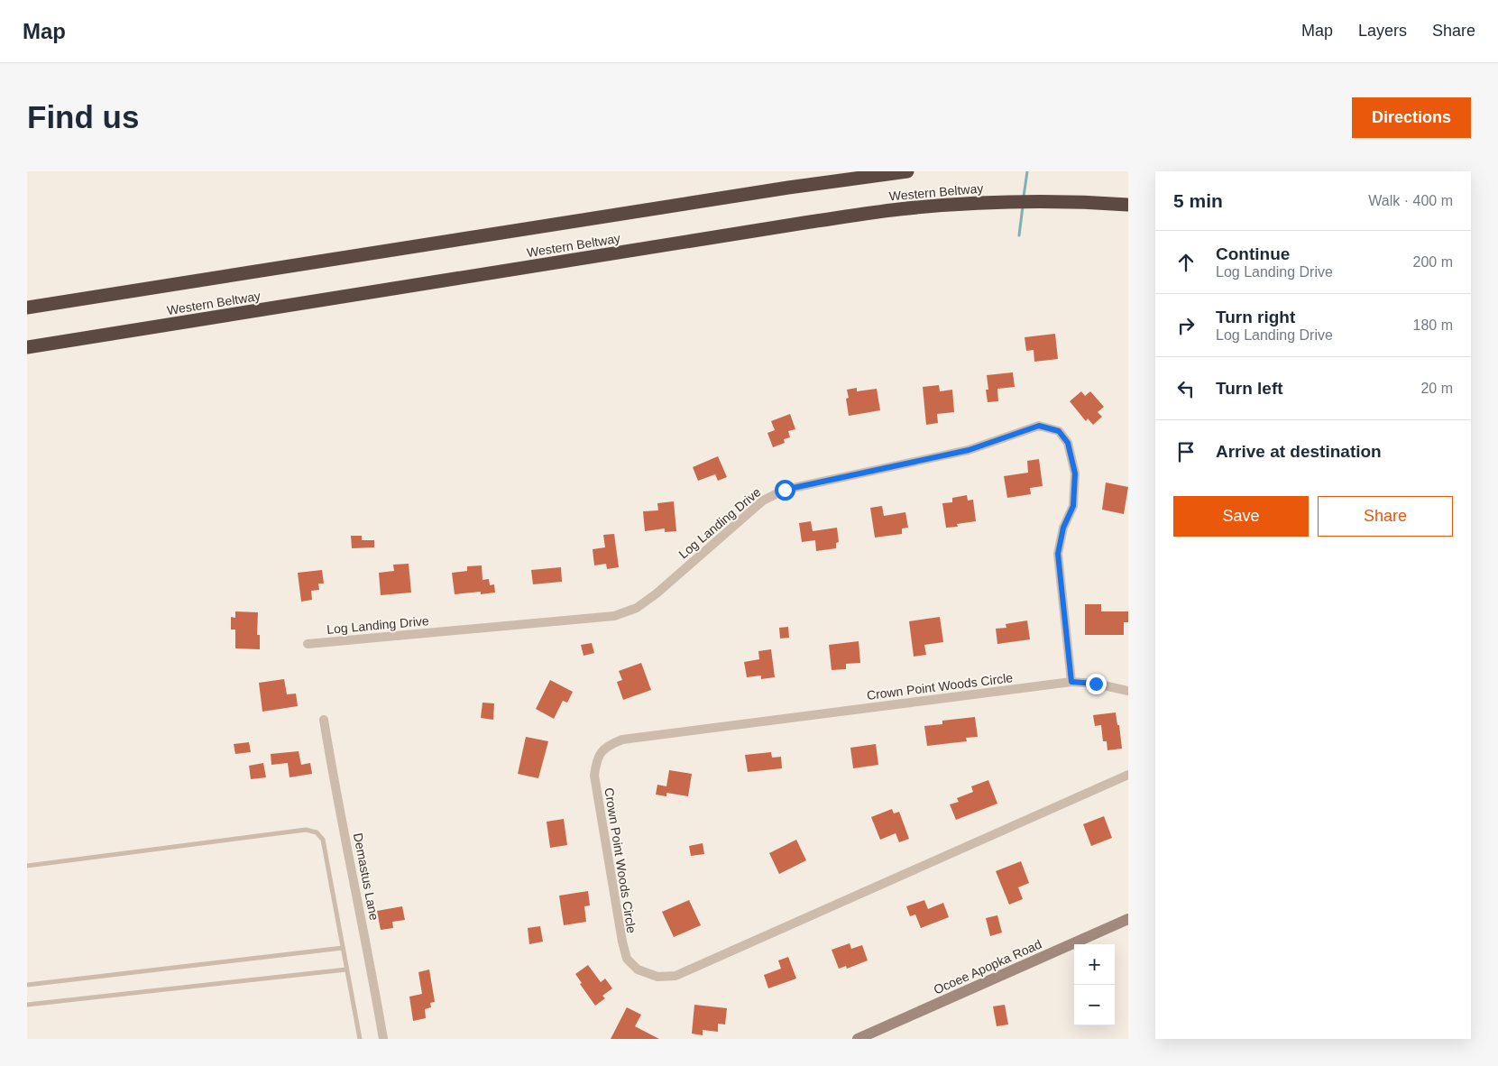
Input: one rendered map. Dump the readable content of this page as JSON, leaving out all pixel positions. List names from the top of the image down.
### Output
{
  "streets": {
    "highway": ["Western Beltway"],
    "main road": ["Ocoee Apopka Road"],
    "street": ["Log Landing Drive", "Crown Point Woods Circle", "Demastus Lane"]
  },
  "crossings": [
    ["Log Landing Drive", "Crown Point Woods Circle"]
  ],
  "page": {
    "header": "Map",
    "nav": ["Map", "Layers", "Share"],
    "buttons": [
      "Directions",
      ["Save", "Share"]
    ],
    "title": "Find us",
    "heading": ["5 min", "Walk · 400 m"],
    "list": [
      ["Continue", "Log Landing Drive", "200 m"],
      ["Turn right", "Log Landing Drive", "180 m"],
      ["Turn left", "20 m"],
      "Arrive at destination"
    ],
    "map_buttons": ["+", "−"]
  }
}
